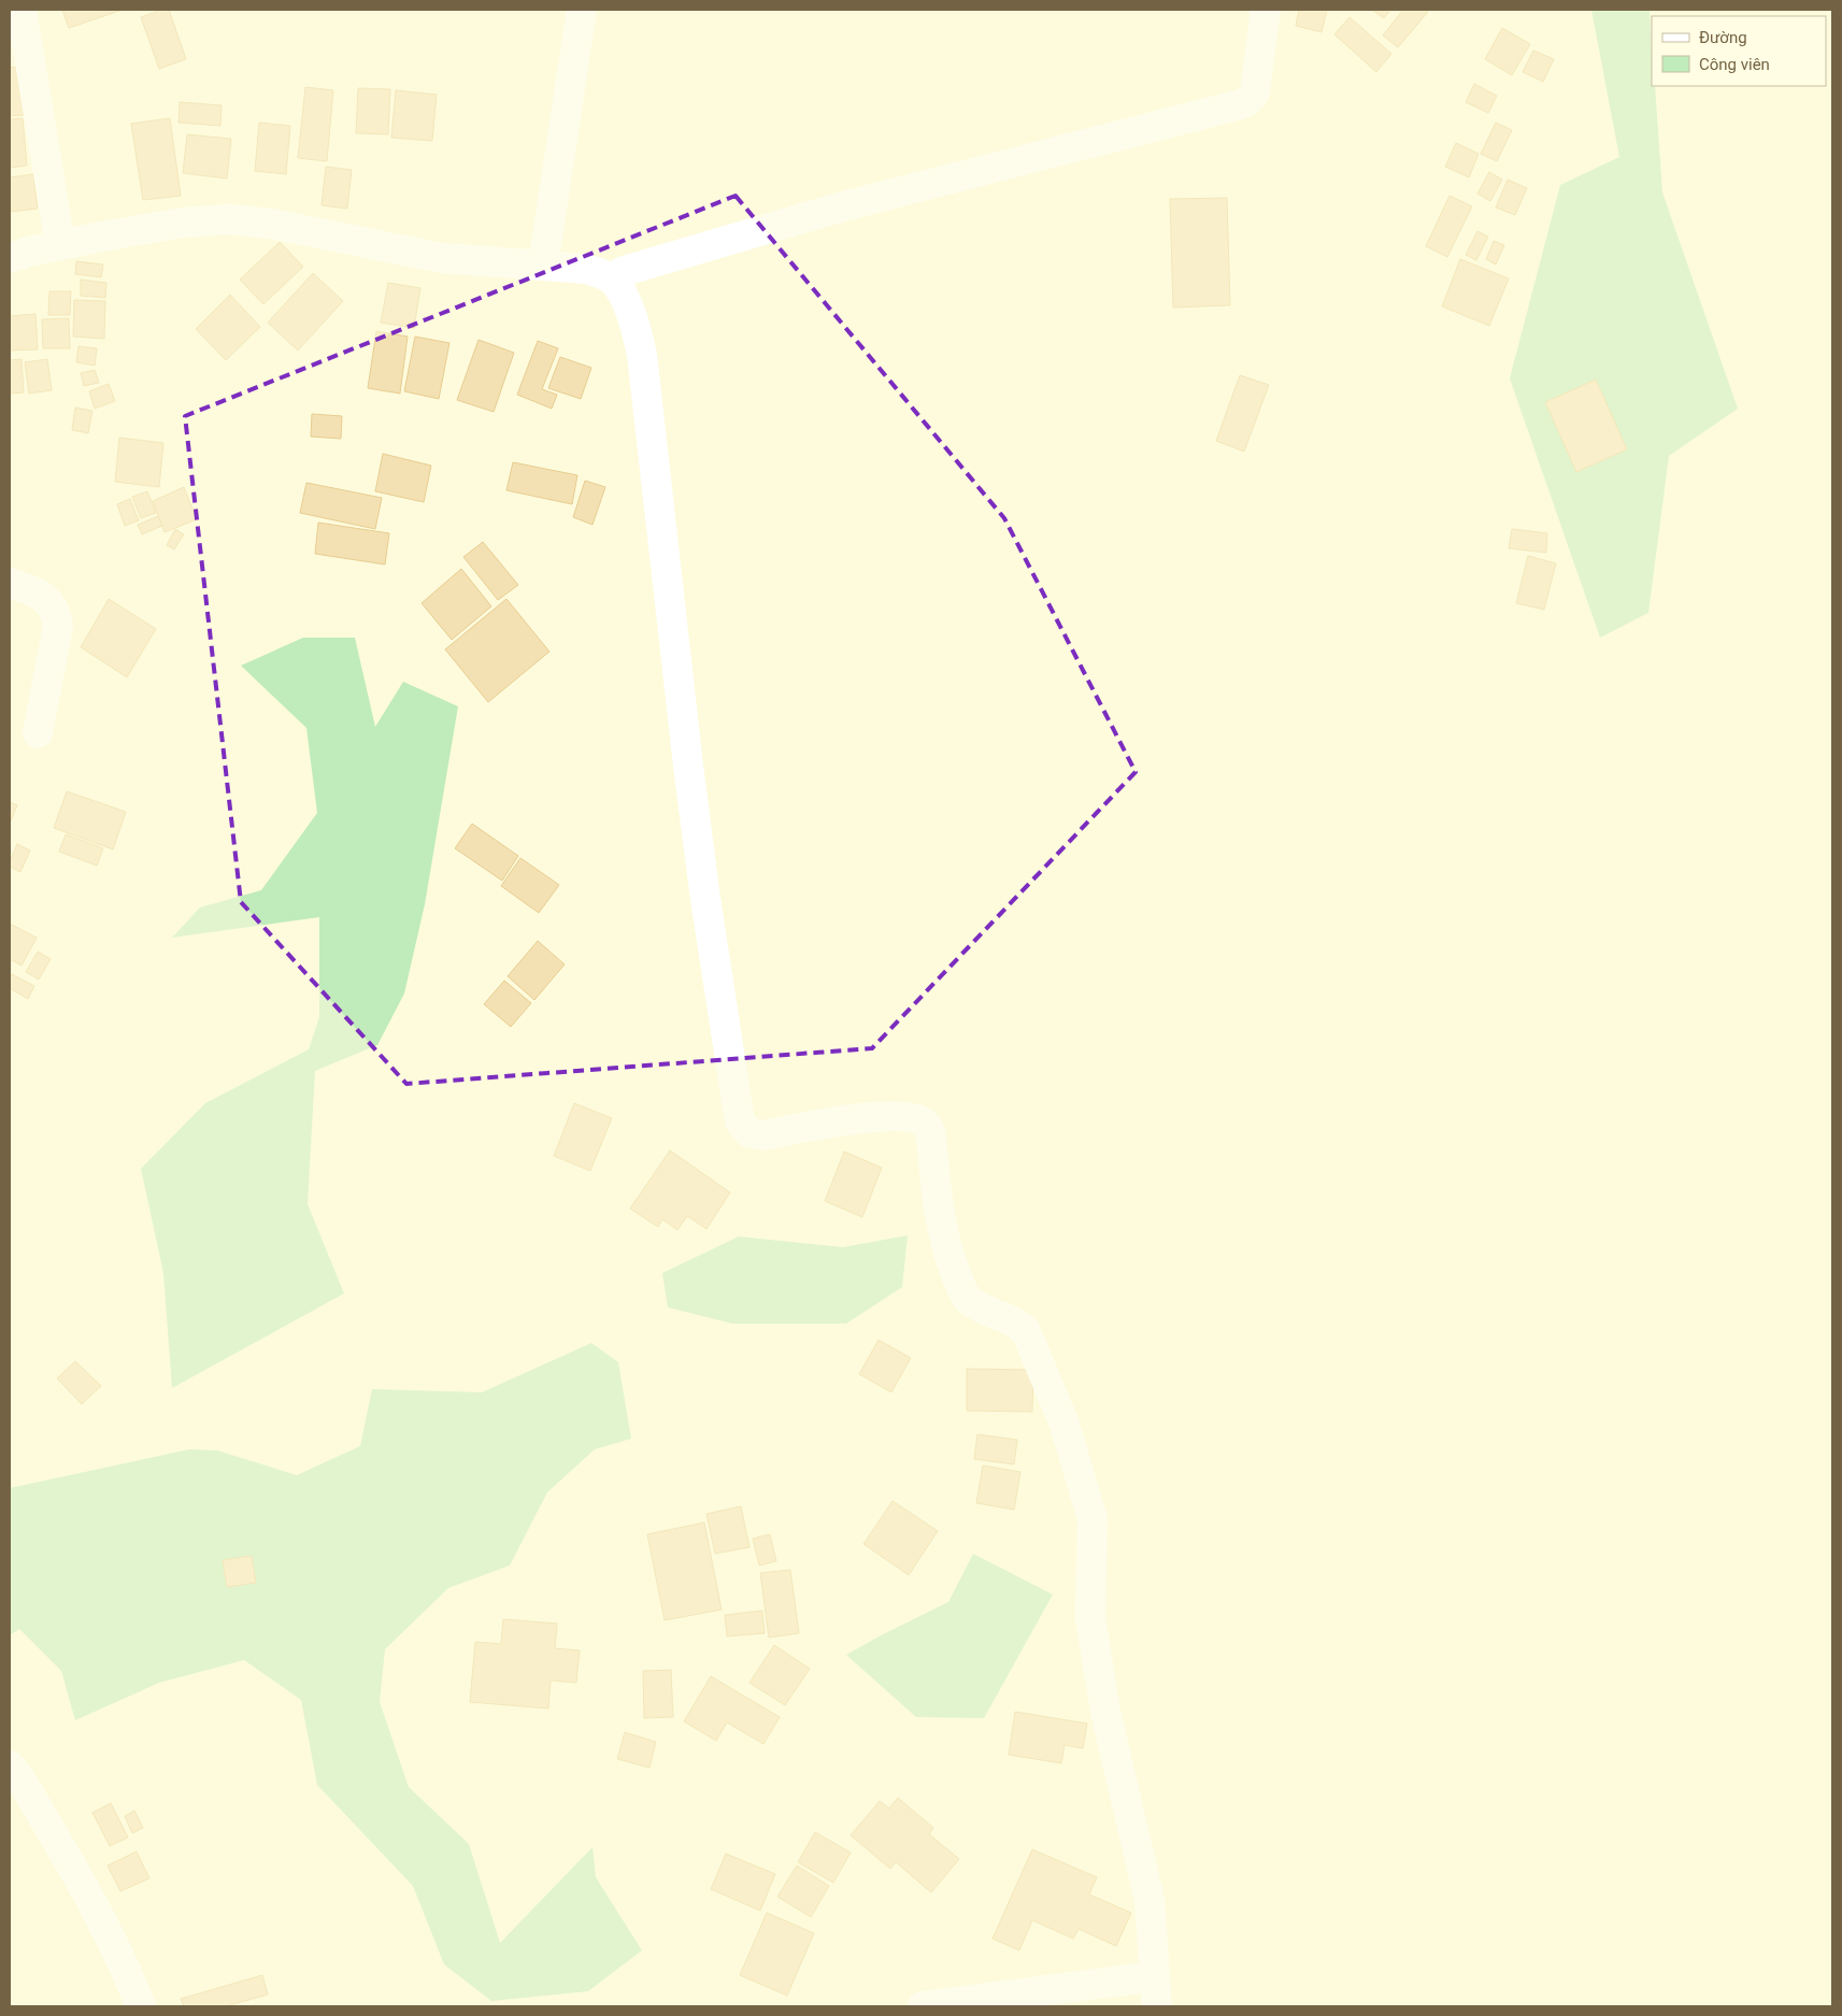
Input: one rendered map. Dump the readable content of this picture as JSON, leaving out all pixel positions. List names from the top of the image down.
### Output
{
  "legend": ["Đường", "Công viên"]
}
